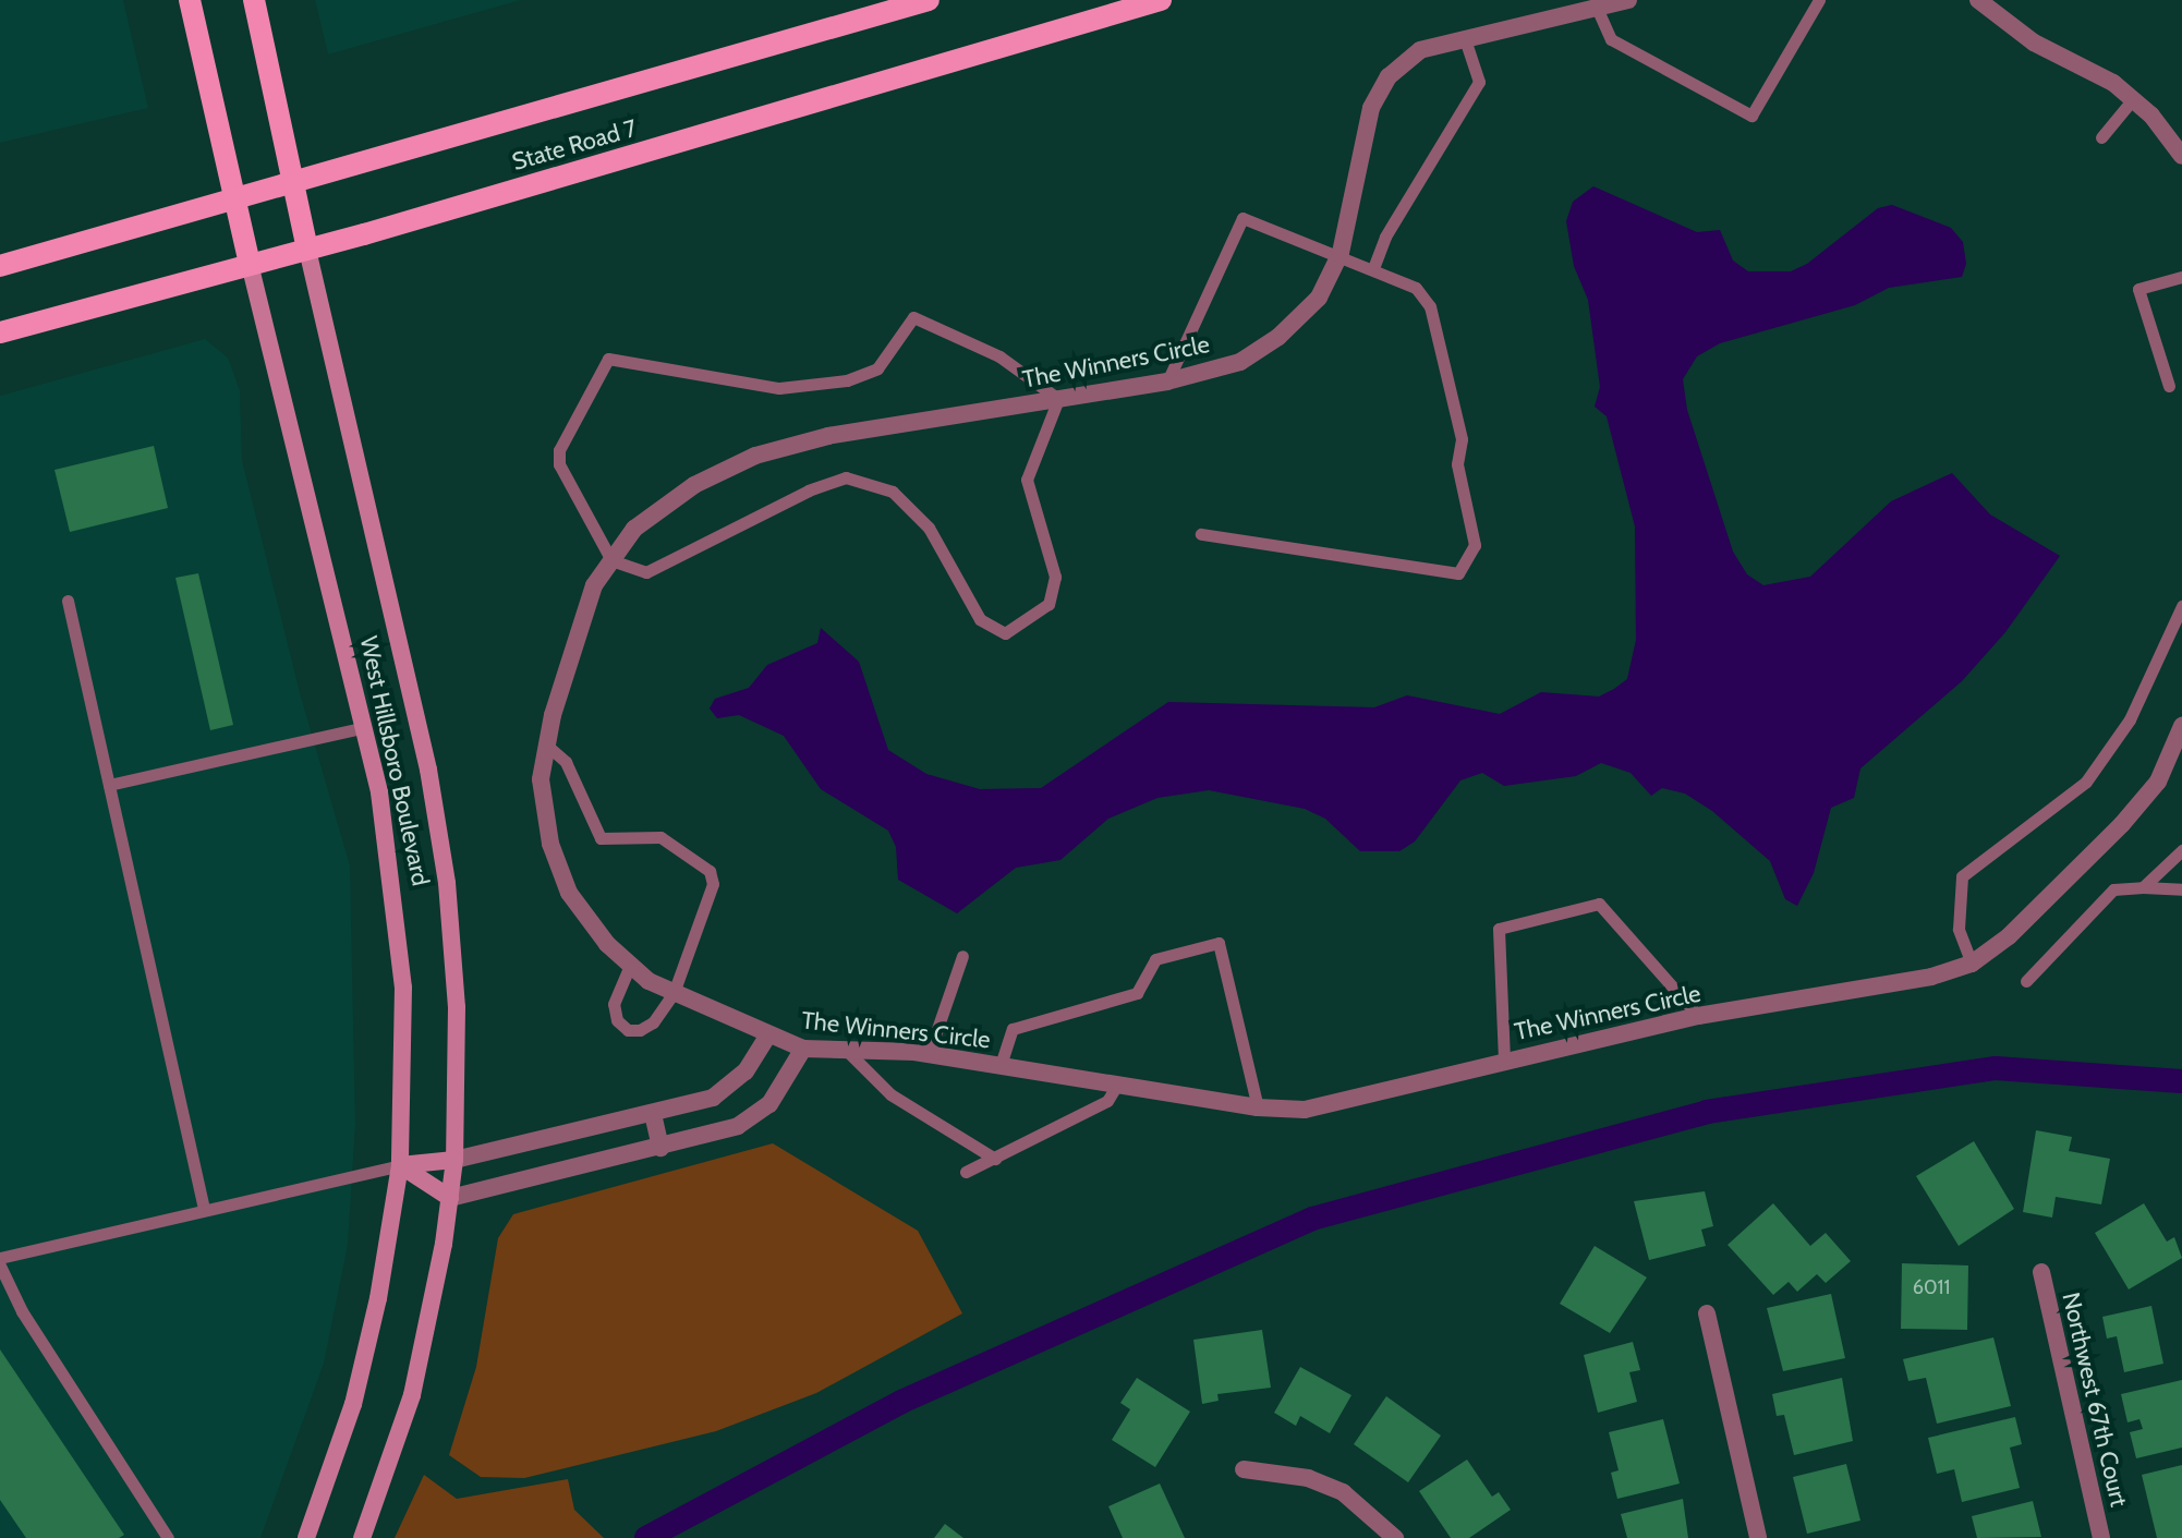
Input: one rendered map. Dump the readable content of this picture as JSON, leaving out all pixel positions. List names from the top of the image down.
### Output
{
  "streets": {
    "main road": ["State Road 7", "West Hillsboro Boulevard"],
    "street": ["The Winners Circle", "Northwest 67th Court"]
  },
  "crossings": [
    ["State Road 7", "West Hillsboro Boulevard"]
  ],
  "house_numbers": ["6011"]
}
